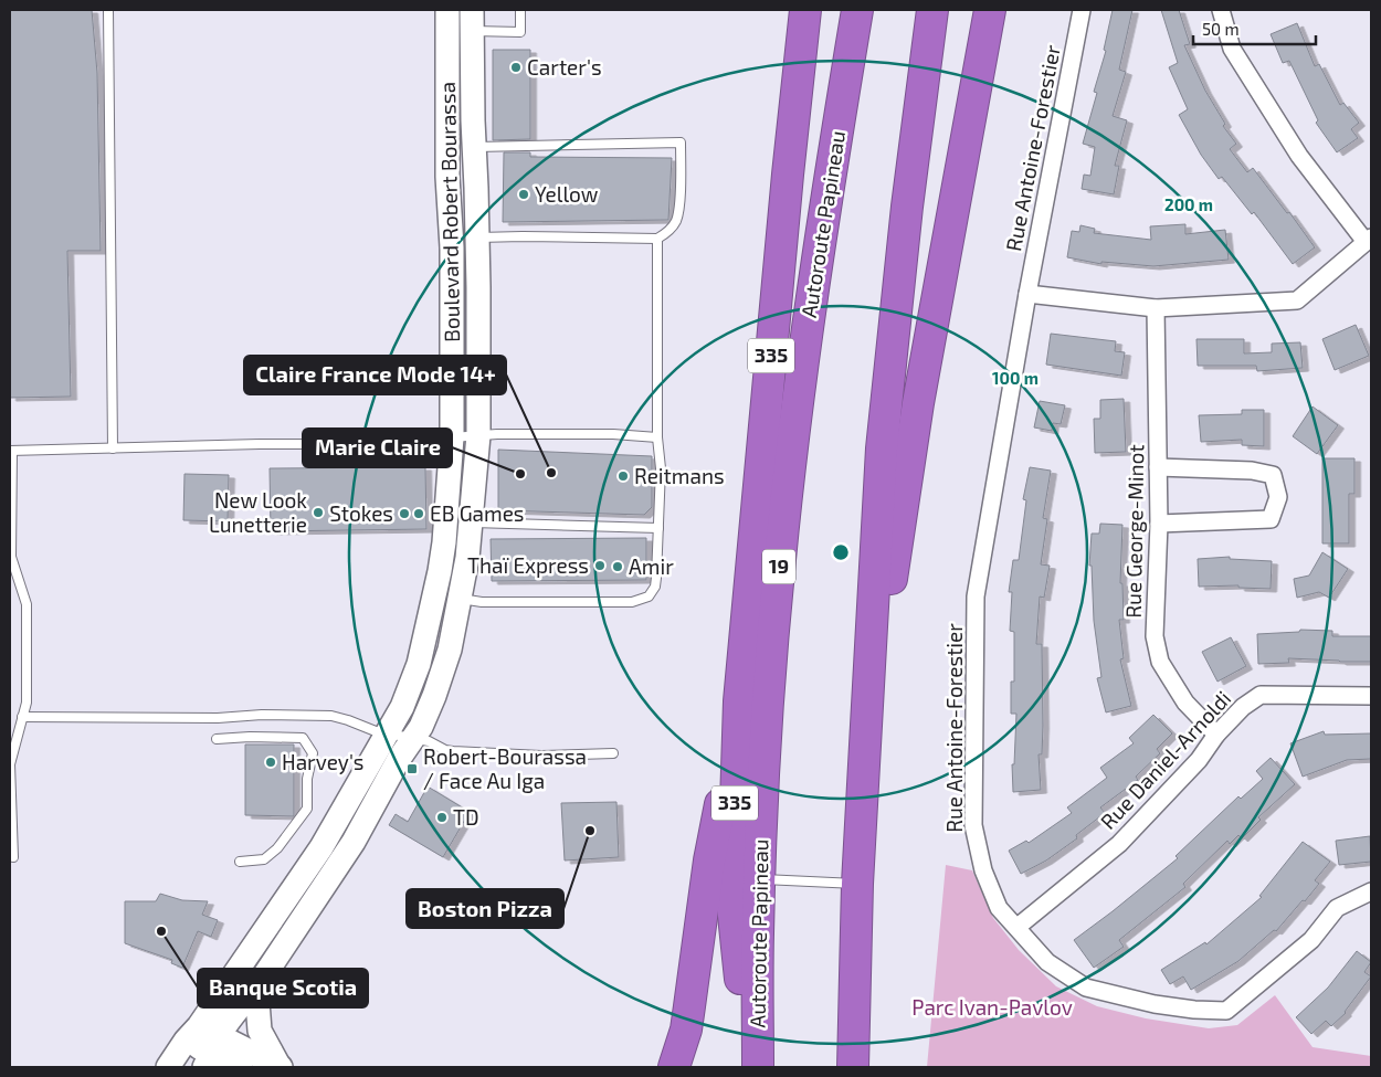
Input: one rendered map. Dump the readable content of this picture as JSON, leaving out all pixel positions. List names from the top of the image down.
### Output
{
  "streets": {
    "highway": ["Autoroute Papineau", "335", "19"],
    "street": [
      "Rue Antoine-Forestier",
      "Boulevard Robert Bourassa",
      "Rue George-Minot",
      "Rue Daniel-Arnoldi"
    ]
  },
  "crossings": [
    ["Rue Antoine-Forestier", "Rue Daniel-Arnoldi"],
    ["Rue George-Minot", "Rue Daniel-Arnoldi"]
  ],
  "parks": ["Parc Ivan-Pavlov"],
  "places": {
    "other": [
      "Carter's",
      "Yellow",
      "Claire France Mode 14+",
      "Marie Claire",
      "Reitmans",
      "New Look Lunetterie",
      "Stokes",
      "EB Games",
      "Thaï Express",
      "Amir",
      "Harvey's",
      "TD",
      "Boston Pizza",
      "Banque Scotia"
    ],
    "transit": ["Robert-Bourassa / Face Au Iga"]
  },
  "scale_bar": "50 m",
  "rings": ["200 m", "100 m"]
}
